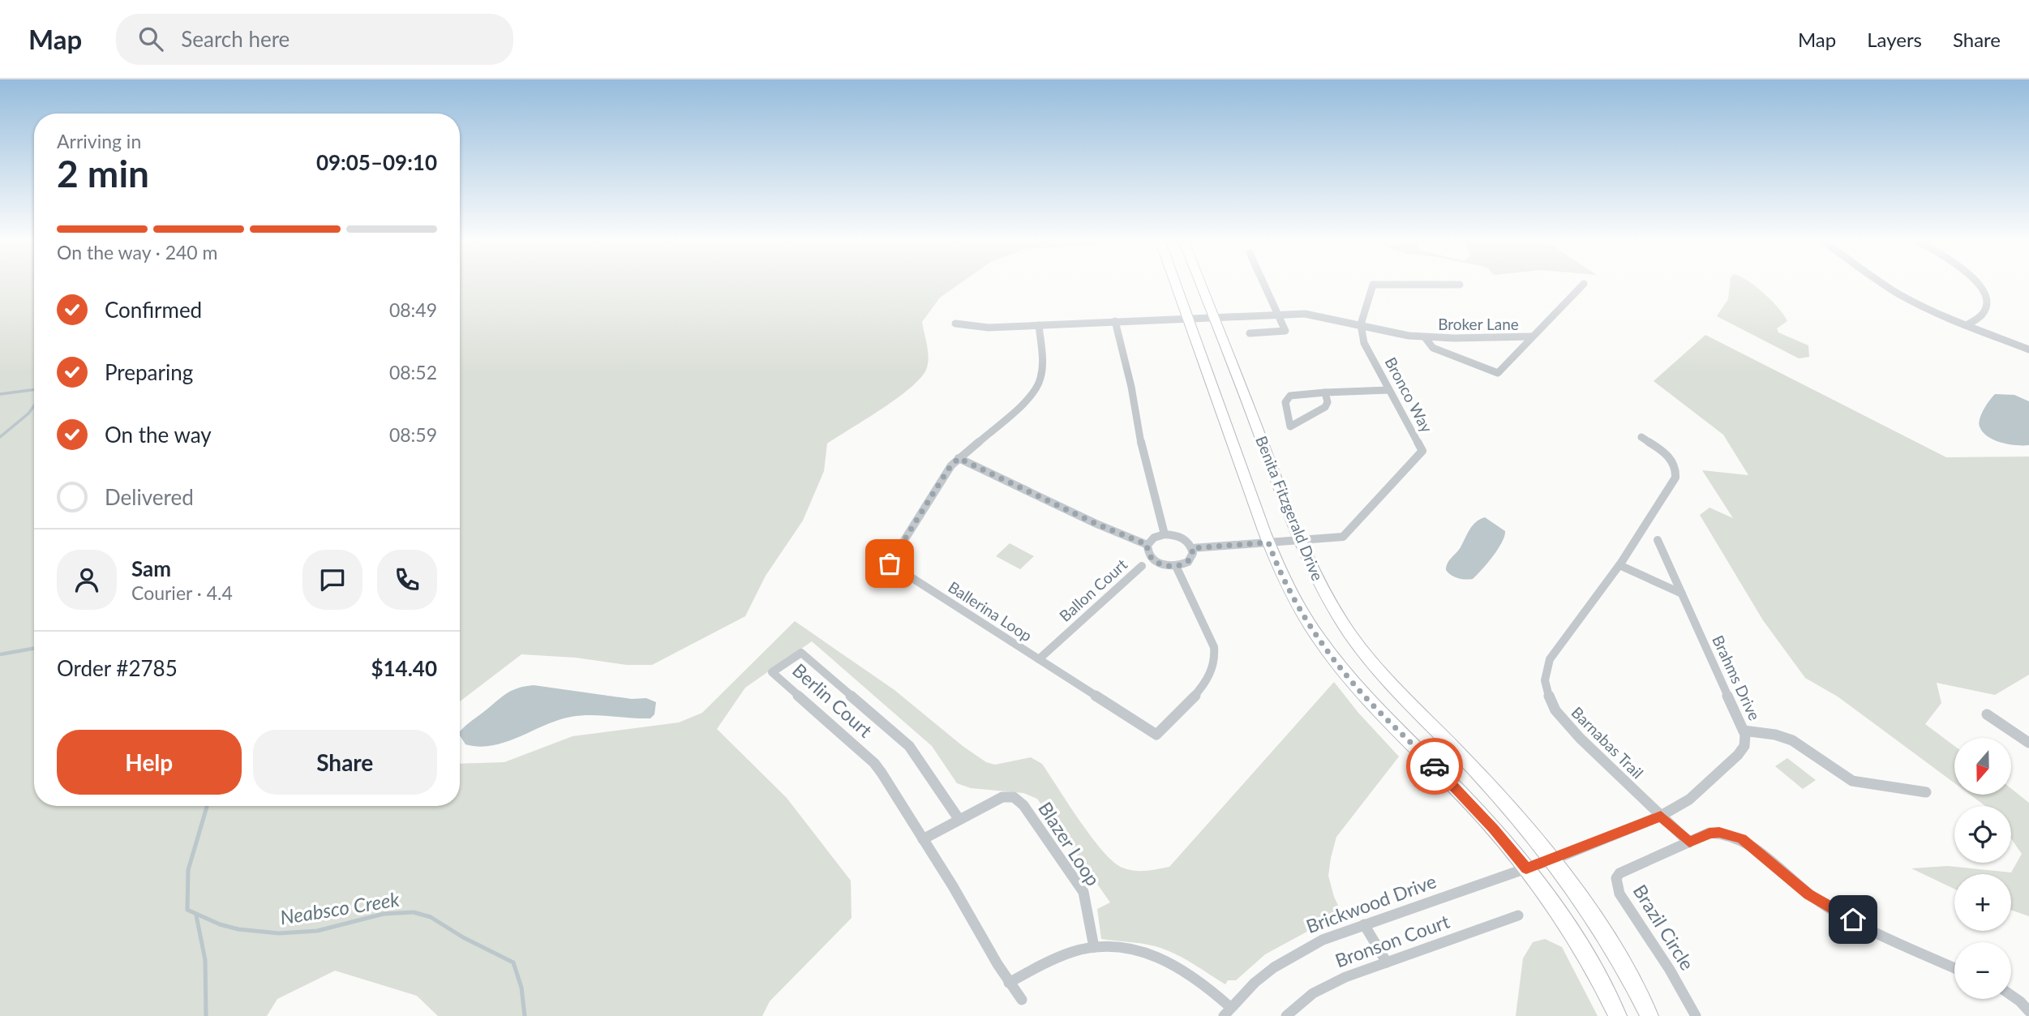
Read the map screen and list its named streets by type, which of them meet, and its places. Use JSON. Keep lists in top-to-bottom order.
{
  "streets": {
    "main road": ["Benita Fitzgerald Drive"],
    "street": [
      "Broker Lane",
      "Bronco Way",
      "Ballon Court",
      "Ballerina Loop",
      "Brahms Drive",
      "Berlin Court",
      "Barnabas Trail",
      "Blazer Loop",
      "Brickwood Drive",
      "Brazil Circle",
      "Bronson Court"
    ]
  },
  "crossings": [
    ["Broker Lane", "Bronco Way"],
    ["Broker Lane", "Benita Fitzgerald Drive"],
    ["Broker Lane", "Ballerina Loop"],
    ["Bronco Way", "Benita Fitzgerald Drive"],
    ["Bronco Way", "Ballerina Loop"],
    ["Benita Fitzgerald Drive", "Brahms Drive"],
    ["Benita Fitzgerald Drive", "Brickwood Drive"],
    ["Ballon Court", "Ballerina Loop"],
    ["Brahms Drive", "Barnabas Trail"],
    ["Brahms Drive", "Brickwood Drive"],
    ["Berlin Court", "Blazer Loop"],
    ["Barnabas Trail", "Brazil Circle"]
  ],
  "water": ["Neabsco Creek"],
  "north": "bottom",
  "page": {
    "header": "Map",
    "search": "Search here",
    "nav": ["Map", "Layers", "Share"],
    "heading": ["2 min", "Arriving in", "09:05–09:10"],
    "panel": [
      "Sam",
      "Courier · 4.4",
      "Order #2785",
      "$14.40"
    ],
    "bar": "On the way · 240 m",
    "list": [
      ["Confirmed", "08:49"],
      ["Preparing", "08:52"],
      ["On the way", "08:59"],
      "Delivered"
    ],
    "buttons": ["Help", "Share"],
    "map_buttons": ["+", "−"]
  }
}
